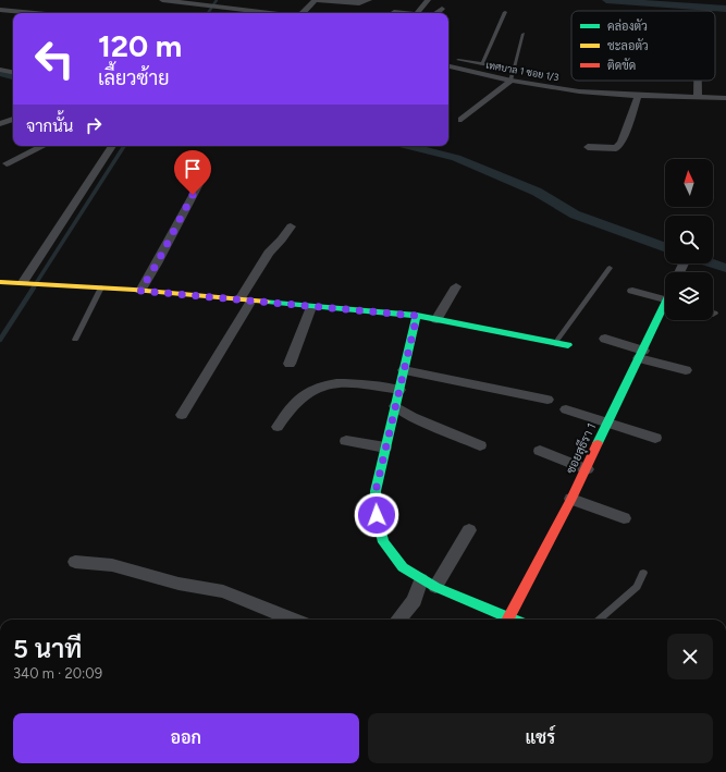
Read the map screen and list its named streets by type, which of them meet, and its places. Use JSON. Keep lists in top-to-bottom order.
{
  "streets": {
    "street": ["เทศบาล 1 ซอย 1/3", "ซอยสุธีรา 1"]
  },
  "legend": ["คล่องตัว", "ชะลอตัว", "ติดขัด"],
  "north": "top",
  "page": {
    "turn": ["120 m", "เลี้ยวซ้าย"],
    "then": "จากนั้น",
    "heading": ["5 นาที", "340 m · 20:09"],
    "buttons": ["ออก", "แชร์"]
  }
}
